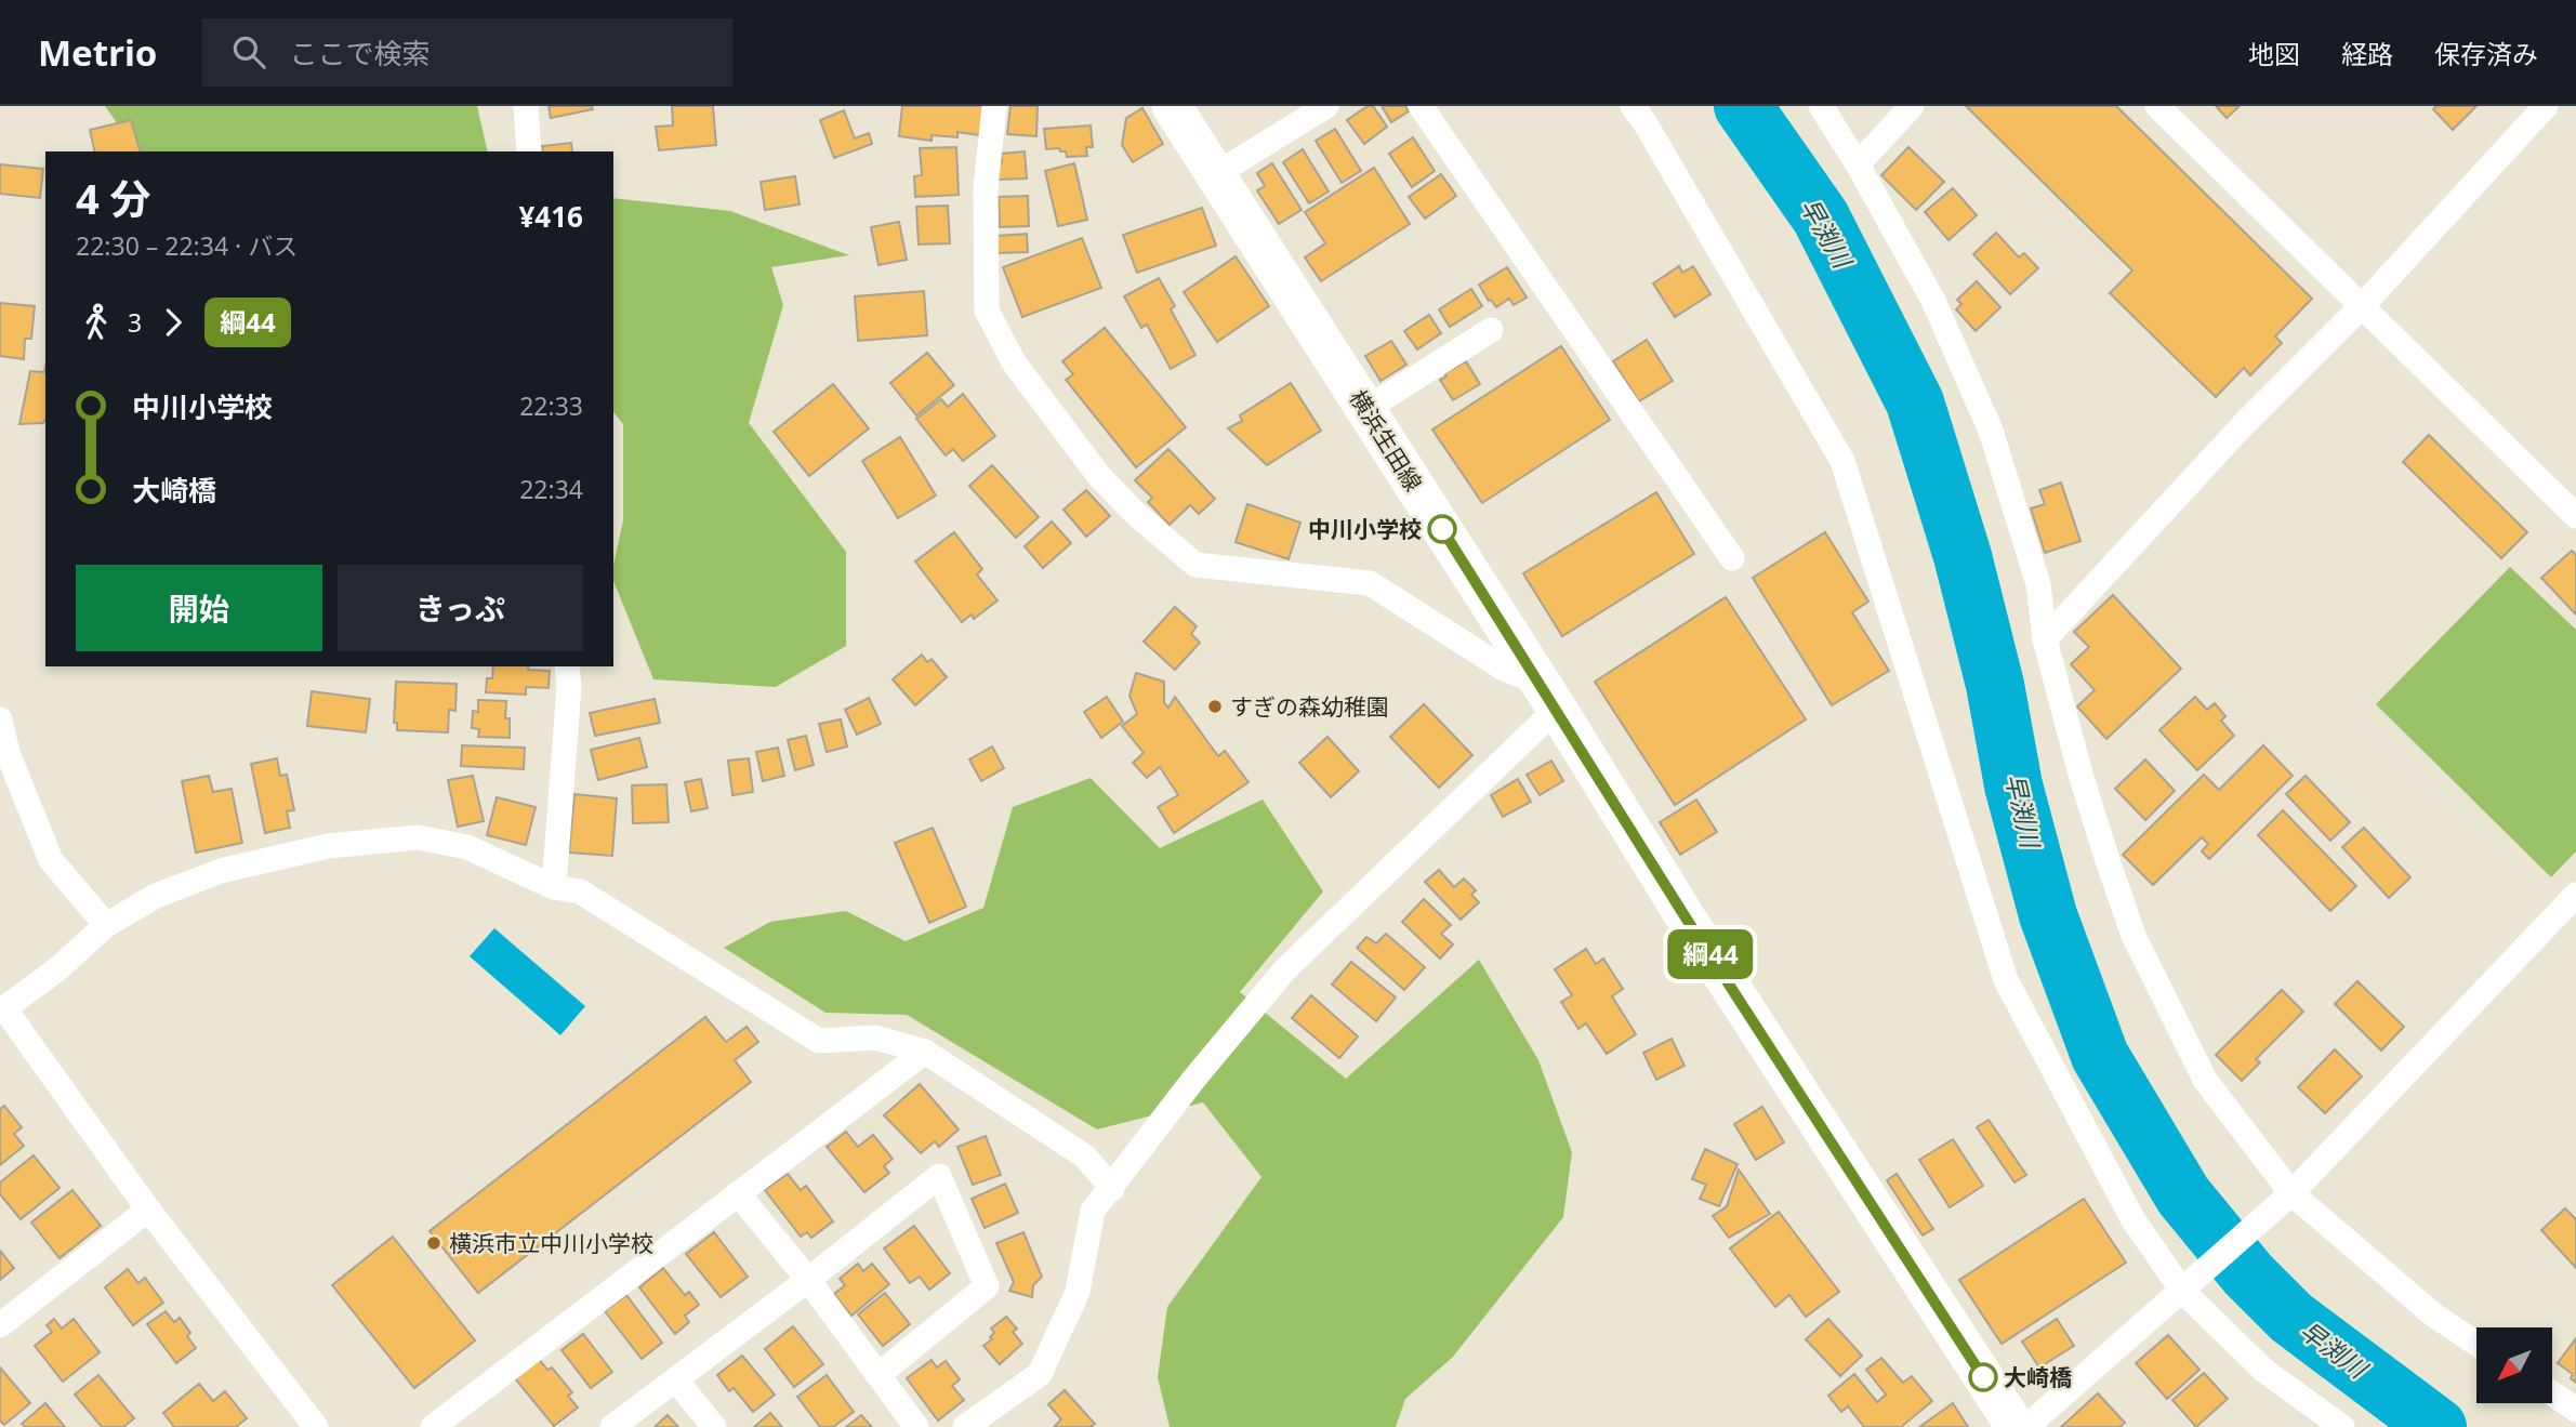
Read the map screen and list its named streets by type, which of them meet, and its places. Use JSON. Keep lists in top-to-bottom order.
{
  "streets": {
    "main road": ["横浜生田線"]
  },
  "water": ["早渕川"],
  "places": [
    "中川小学校",
    "すぎの森幼稚園",
    "横浜市立中川小学校",
    "大崎橋"
  ],
  "lines": ["bus line 綱44"],
  "north": "bottom left",
  "page": {
    "header": "Metrio",
    "search": "ここで検索",
    "nav": ["地図", "経路", "保存済み"],
    "on_map": "綱44",
    "heading": ["4 分", "22:30 – 22:34 · バス", "¥416"],
    "legs": ["3", "綱44"],
    "list": [
      {
        "name": "中川小学校",
        "value": "22:33"
      },
      {
        "name": "大崎橋",
        "value": "22:34"
      }
    ],
    "buttons": ["開始", "きっぷ"]
  }
}
